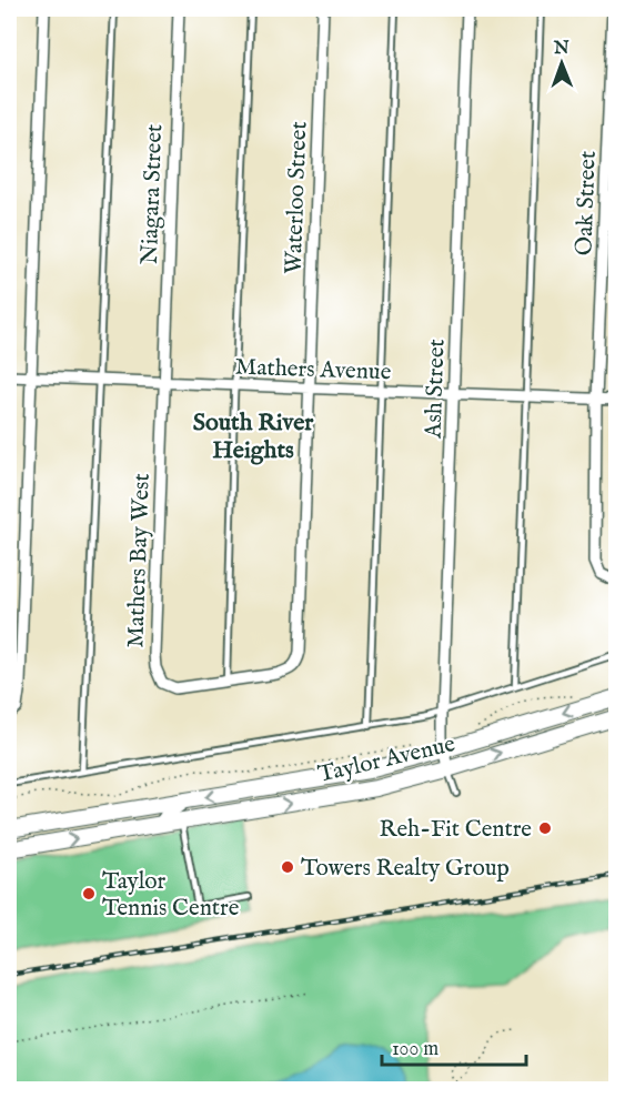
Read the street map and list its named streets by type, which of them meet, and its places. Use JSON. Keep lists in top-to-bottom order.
{
  "streets": {
    "main road": ["Taylor Avenue"],
    "street": [
      "Niagara Street",
      "Waterloo Street",
      "Oak Street",
      "Mathers Avenue",
      "Ash Street",
      "Mathers Bay West"
    ]
  },
  "crossings": [
    ["Niagara Street", "Mathers Avenue"],
    ["Niagara Street", "Mathers Bay West"],
    ["Waterloo Street", "Mathers Avenue"],
    ["Waterloo Street", "Mathers Bay West"],
    ["Oak Street", "Mathers Avenue"],
    ["Mathers Avenue", "Ash Street"],
    ["Mathers Avenue", "Mathers Bay West"],
    ["Ash Street", "Taylor Avenue"]
  ],
  "districts": ["South River Heights"],
  "places": ["Reh-Fit Centre", "Towers Realty Group", "Taylor Tennis Centre"],
  "scale_bar": "100 m",
  "north": "top"
}
